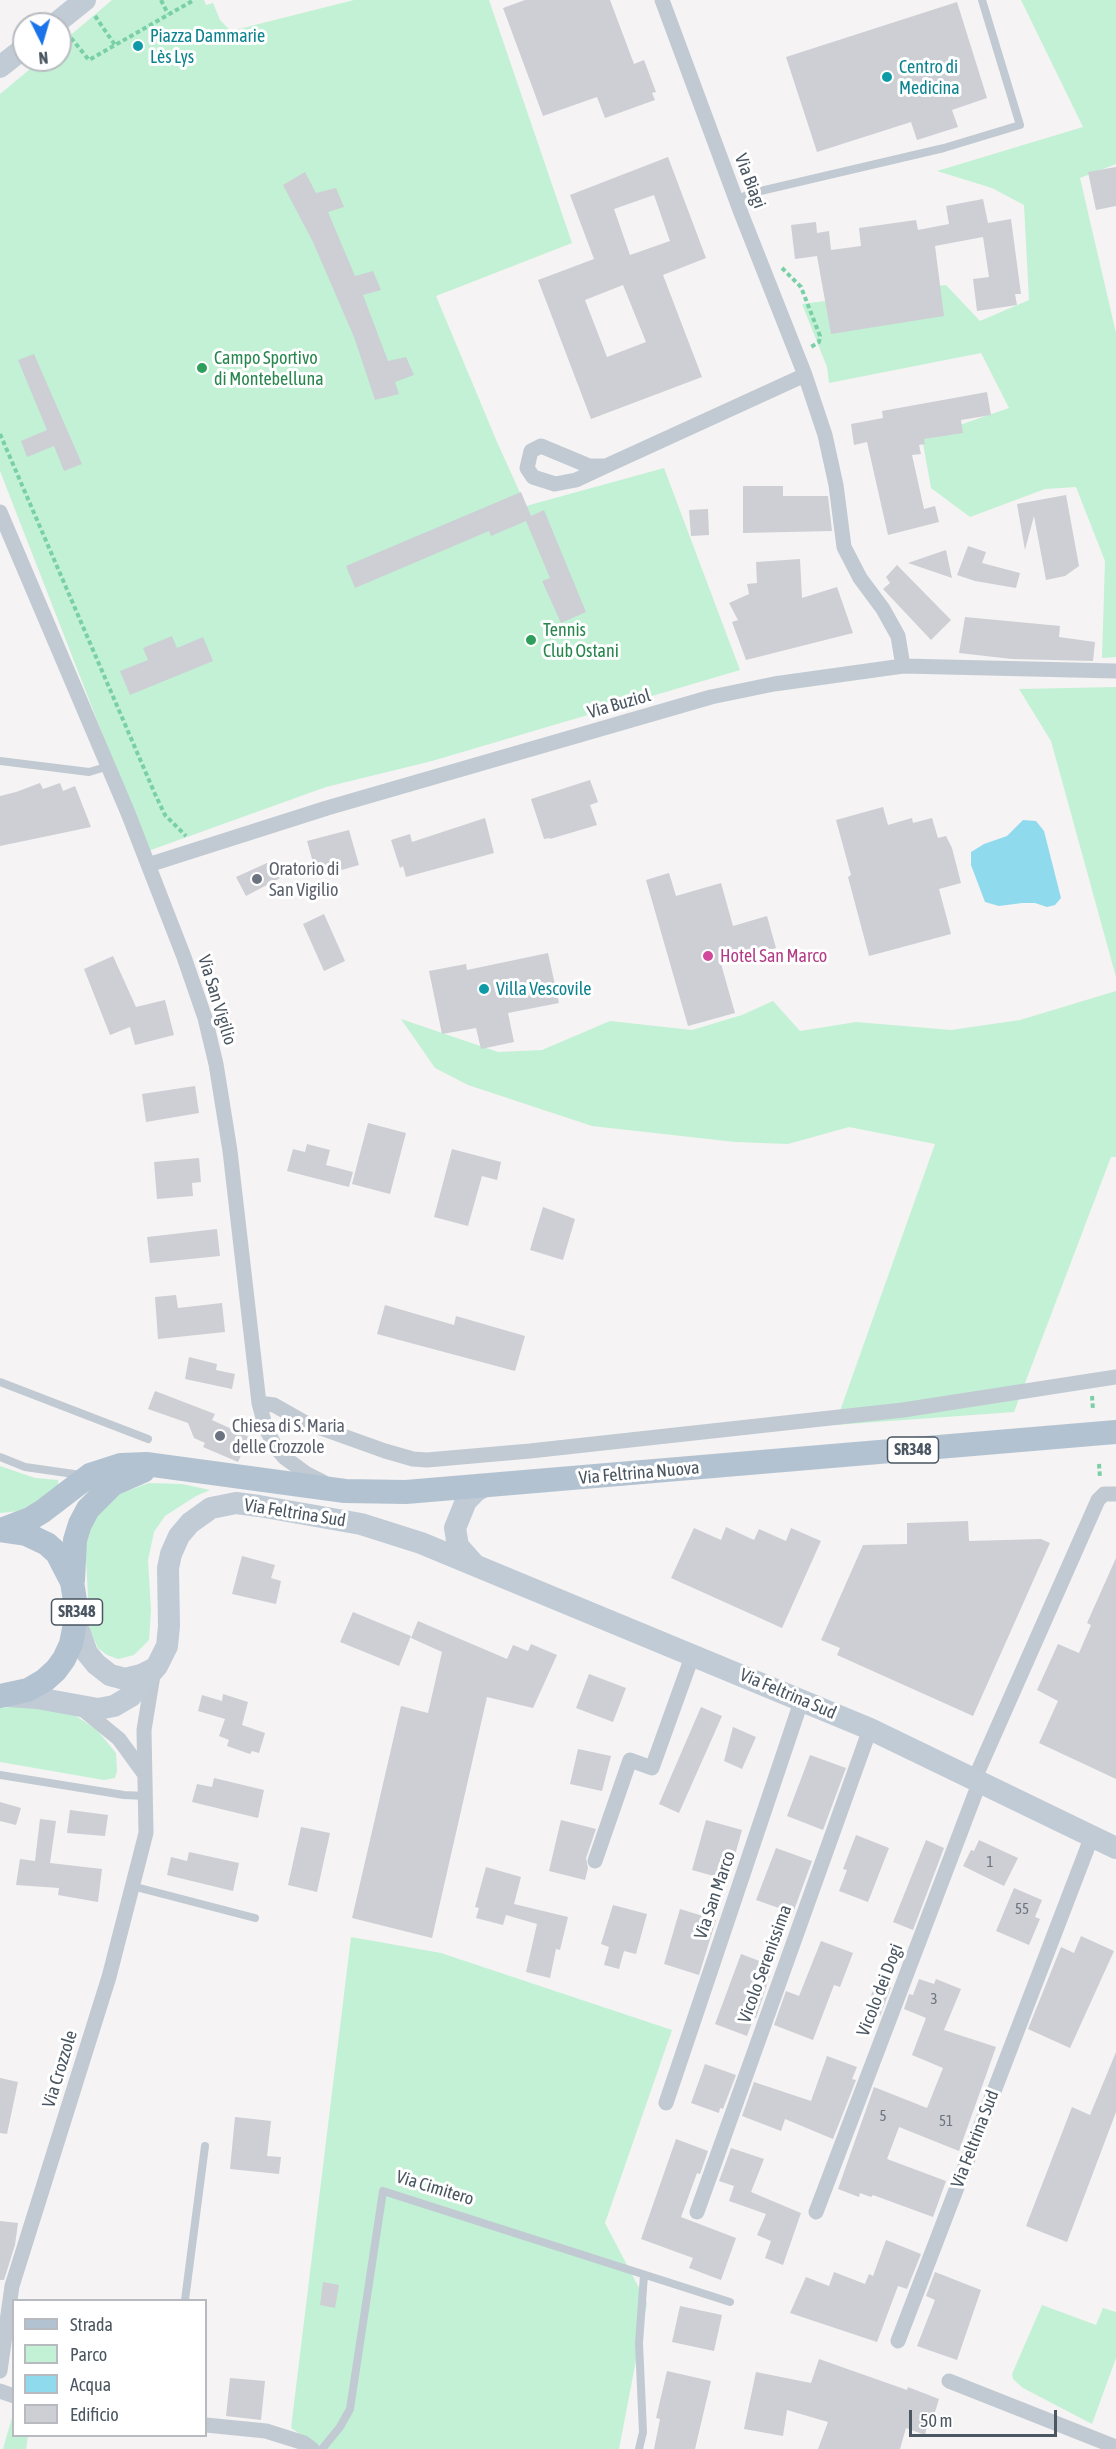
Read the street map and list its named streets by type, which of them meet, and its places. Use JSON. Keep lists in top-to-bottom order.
{
  "streets": {
    "main road": ["SR348", "Via Feltrina Nuova", "Via Feltrina Sud"],
    "street": [
      "Via Biagi",
      "Via Buziol",
      "Via San Vigilio",
      "Via San Marco",
      "Vicolo Serenissima",
      "Vicolo dei Dogi",
      "Via Crozzole"
    ],
    "lane": ["Via Cimitero"]
  },
  "crossings": [
    ["Via Biagi", "Via Buziol"],
    ["Via Buziol", "Via San Vigilio"],
    ["Via San Vigilio", "Via Feltrina Nuova"],
    ["SR348", "Via Feltrina Nuova"],
    ["SR348", "Via Feltrina Sud"],
    ["Via Feltrina Nuova", "Via Feltrina Sud"],
    ["Via Feltrina Sud", "Via San Marco"],
    ["Via Feltrina Sud", "Vicolo Serenissima"],
    ["Via Feltrina Sud", "Vicolo dei Dogi"],
    ["Via Feltrina Sud", "Via Crozzole"]
  ],
  "places": [
    "Piazza Dammarie Lès Lys",
    "Centro di Medicina",
    "Campo Sportivo di Montebelluna",
    "Tennis Club Ostani",
    "Oratorio di San Vigilio",
    "Hotel San Marco",
    "Villa Vescovile",
    "Chiesa di S. Maria delle Crozzole"
  ],
  "house_numbers": [
    "1",
    "55",
    "3",
    "5",
    "51"
  ],
  "legend": [
    "Strada",
    "Parco",
    "Acqua",
    "Edificio"
  ],
  "scale_bar": "50 m",
  "north": "bottom"
}
